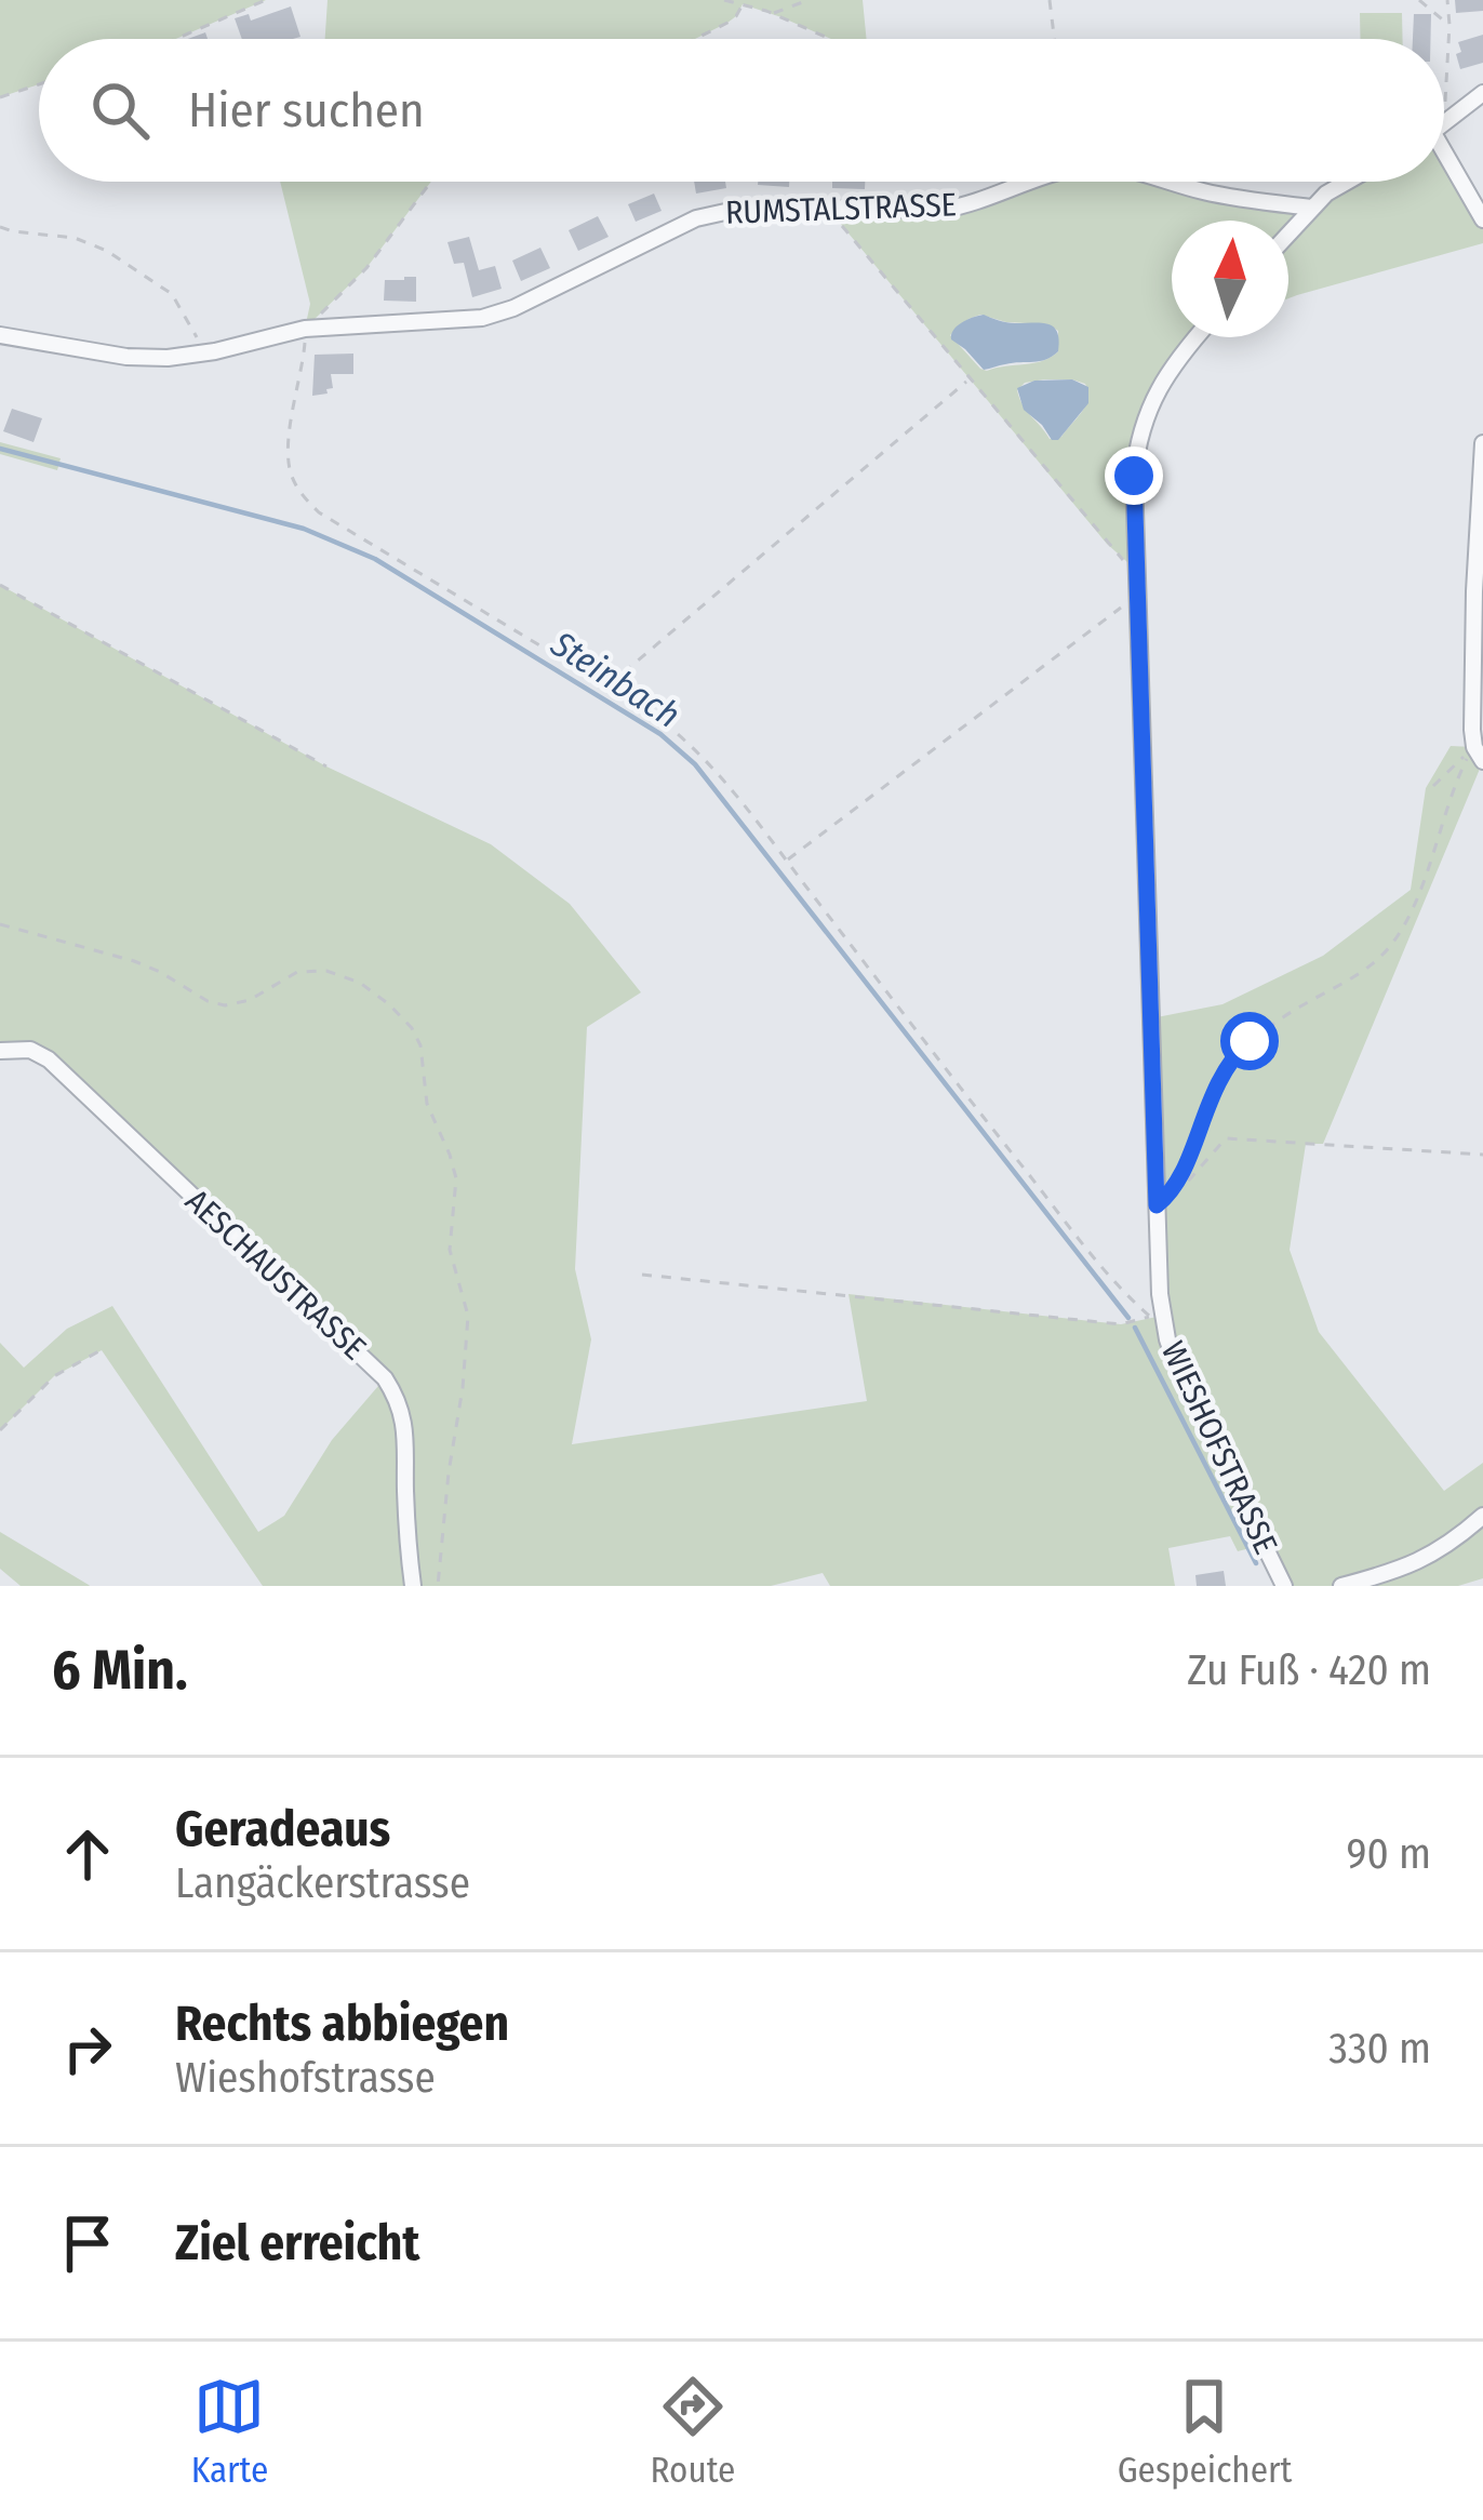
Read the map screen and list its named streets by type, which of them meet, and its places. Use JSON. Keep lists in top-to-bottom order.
{
  "streets": {
    "street": ["RUMSTALSTRASSE", "AESCHAUSTRASSE", "WIESHOFSTRASSE"]
  },
  "water": ["Steinbach"],
  "north": "top",
  "page": {
    "search": "Hier suchen",
    "heading": ["6 Min.", "Zu Fuß · 420 m"],
    "list": [
      ["Geradeaus", "Langäckerstrasse", "90 m"],
      ["Rechts abbiegen", "Wieshofstrasse", "330 m"],
      "Ziel erreicht"
    ],
    "nav": ["Karte", "Route", "Gespeichert"]
  }
}
